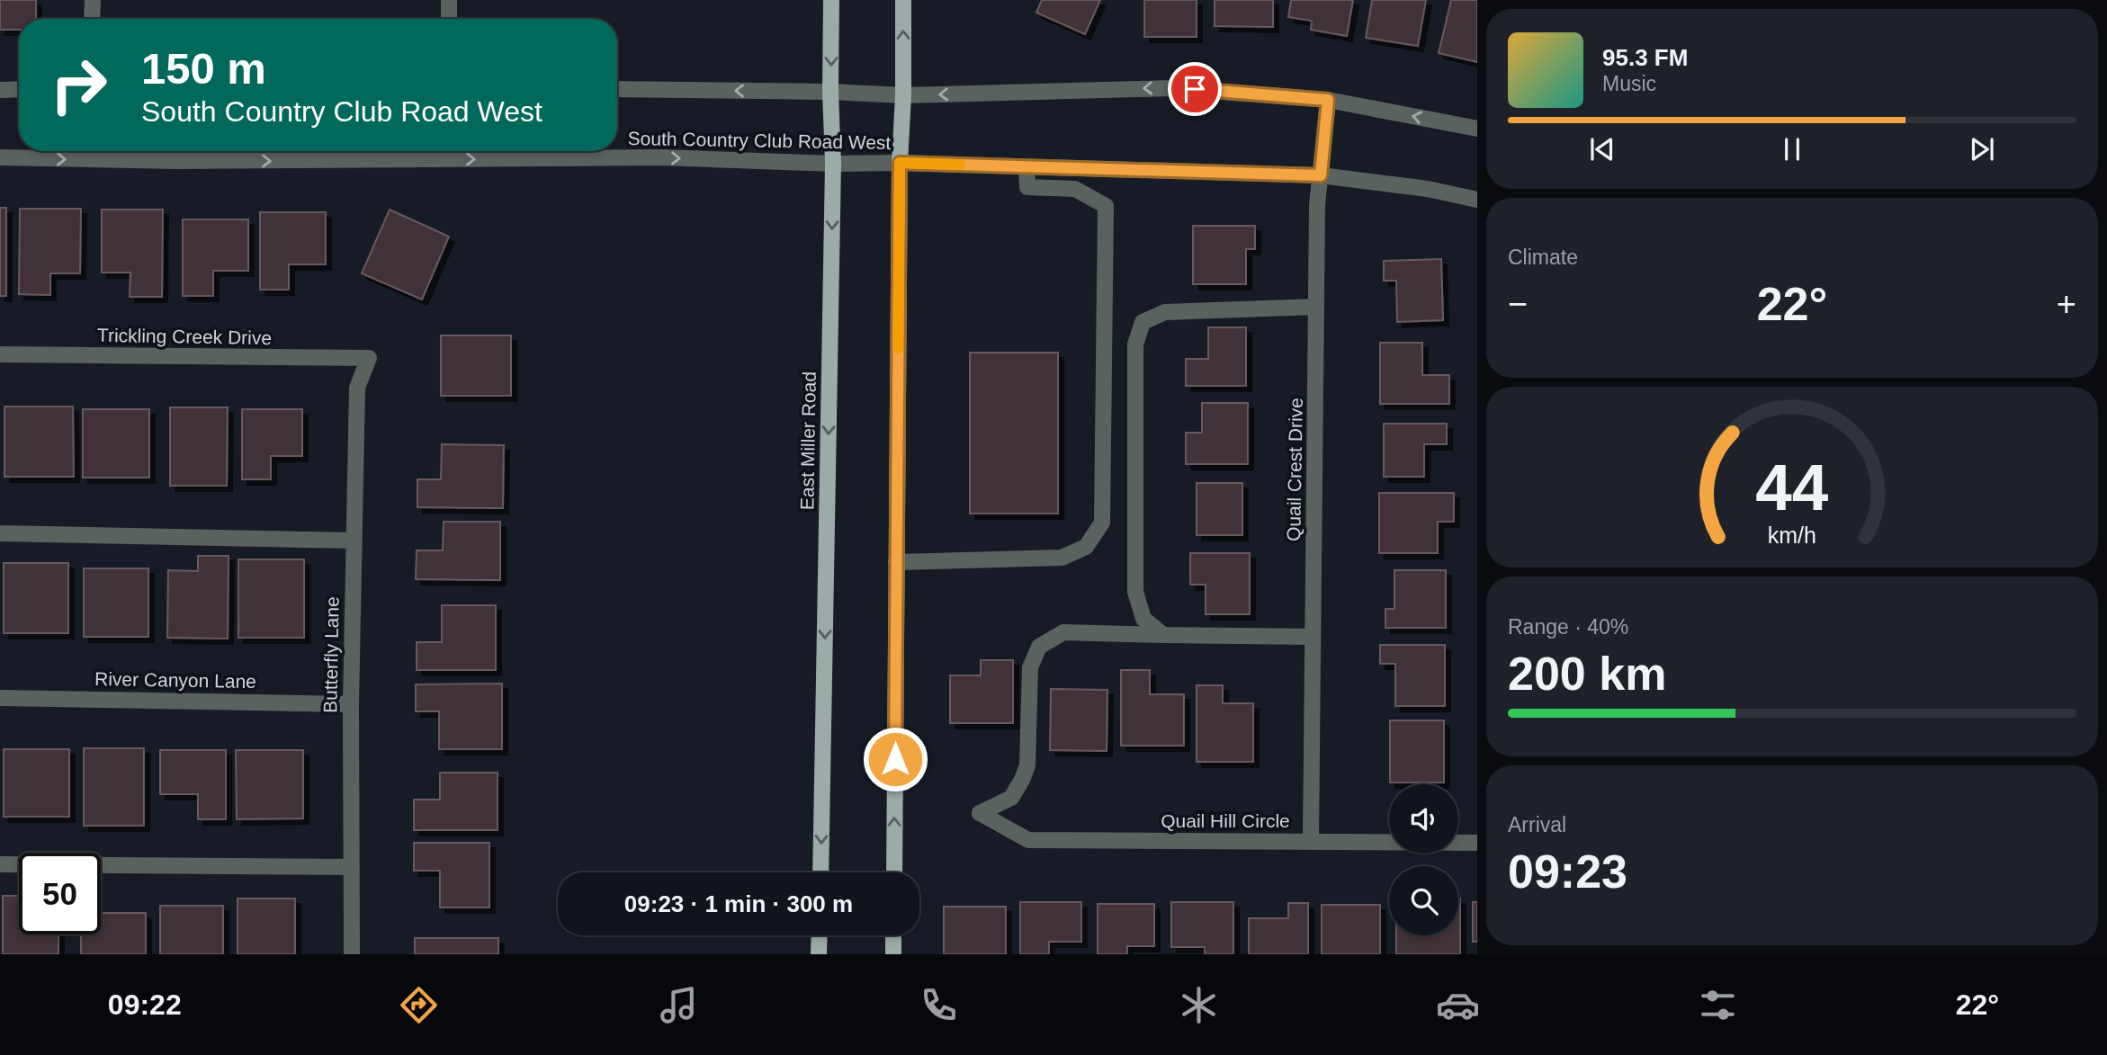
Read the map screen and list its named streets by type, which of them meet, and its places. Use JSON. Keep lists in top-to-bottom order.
{
  "streets": {
    "main road": ["East Miller Road"],
    "street": [
      "South Country Club Road West",
      "Trickling Creek Drive",
      "Quail Crest Drive",
      "Butterfly Lane",
      "River Canyon Lane",
      "Quail Hill Circle"
    ]
  },
  "crossings": [
    ["South Country Club Road West", "East Miller Road"],
    ["South Country Club Road West", "Quail Crest Drive"],
    ["Trickling Creek Drive", "Butterfly Lane"],
    ["Quail Crest Drive", "Quail Hill Circle"],
    ["Butterfly Lane", "River Canyon Lane"]
  ],
  "one_way": ["South Country Club Road West"],
  "page": {
    "turn": ["150 m", "South Country Club Road West"],
    "song": ["95.3 FM", "Music"],
    "tile": [
      "Climate",
      ["Range · 40%", "200 km"],
      ["Arrival", "09:23"]
    ],
    "heat": ["−", "22°", "+"],
    "limit": "50",
    "trip": "09:23 · 1 min · 300 m",
    "tabs": ["09:22", "22°"],
    "gauge": ["44", "km/h"]
  }
}
